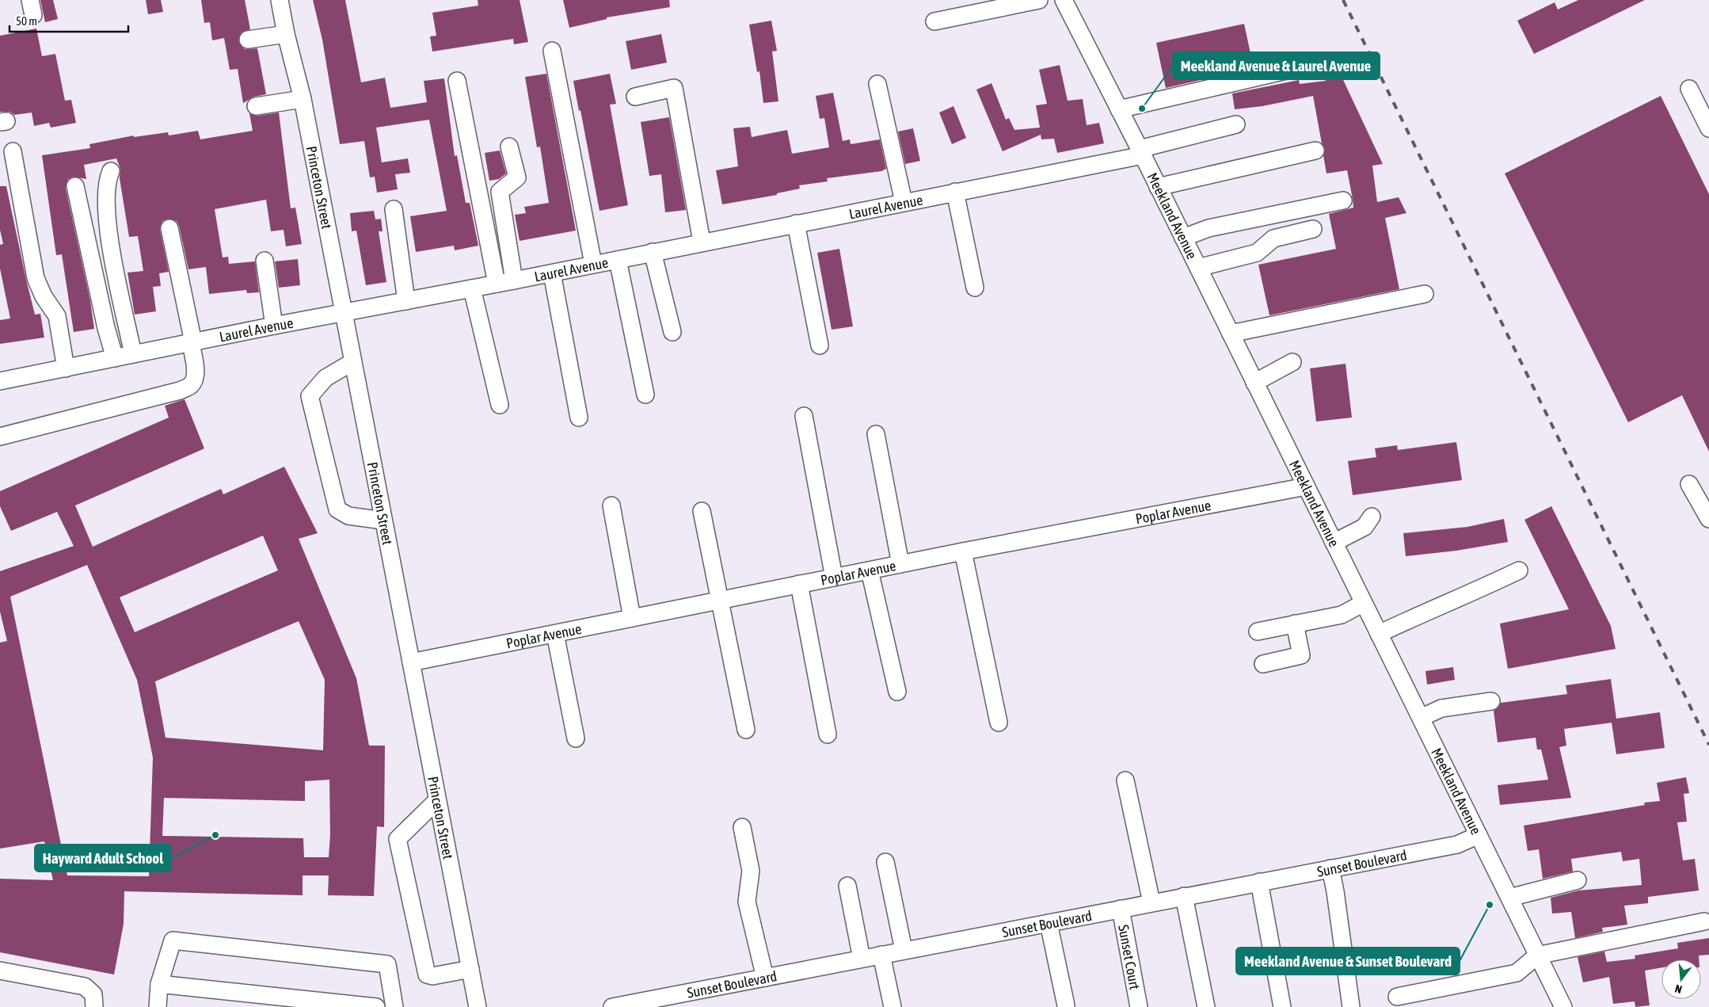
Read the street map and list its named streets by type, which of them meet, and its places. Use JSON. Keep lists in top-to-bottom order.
{
  "streets": {
    "street": [
      "Princeton Street",
      "Laurel Avenue",
      "Meekland Avenue",
      "Poplar Avenue",
      "Sunset Boulevard",
      "Sunset Court"
    ]
  },
  "crossings": [
    ["Princeton Street", "Laurel Avenue"],
    ["Princeton Street", "Poplar Avenue"],
    ["Laurel Avenue", "Meekland Avenue"],
    ["Meekland Avenue", "Poplar Avenue"],
    ["Meekland Avenue", "Sunset Boulevard"],
    ["Sunset Boulevard", "Sunset Court"]
  ],
  "places": ["Meekland Avenue & Laurel Avenue", "Hayward Adult School", "Meekland Avenue & Sunset Boulevard"],
  "scale_bar": "50 m",
  "north": "bottom"
}
